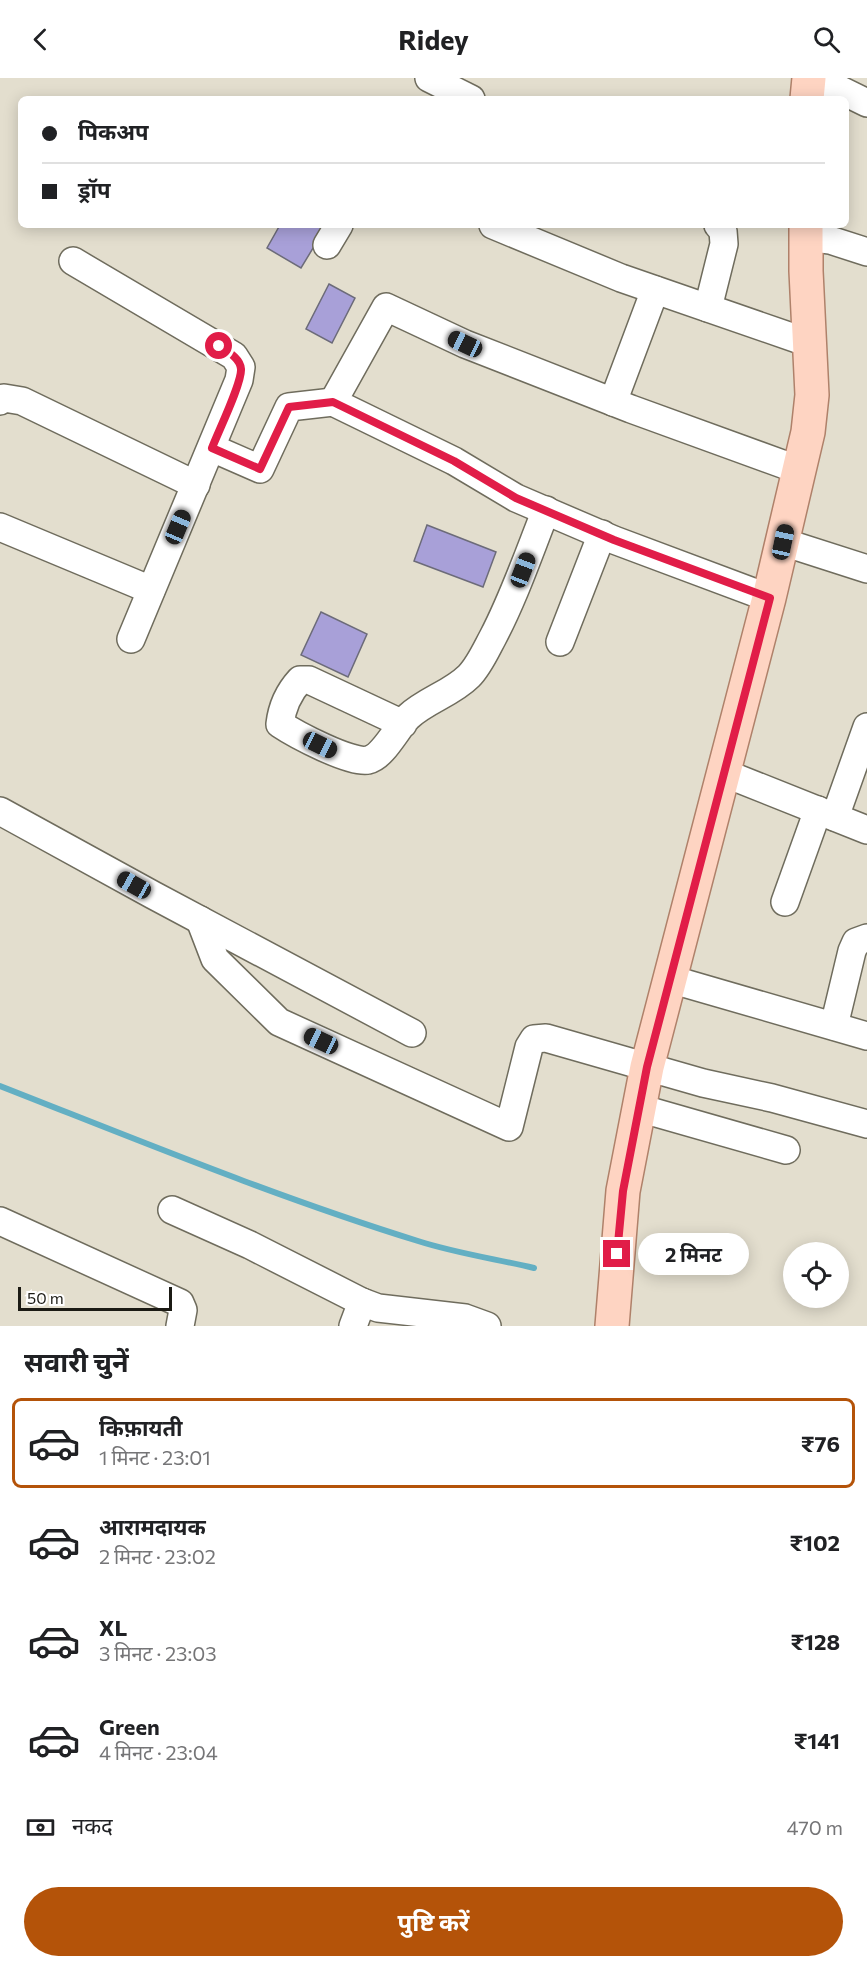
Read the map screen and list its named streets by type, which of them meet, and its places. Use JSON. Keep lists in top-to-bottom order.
{
  "scale_bar": "50 m",
  "page": {
    "header": "Ridey",
    "banner": ["पिकअप", "ड्रॉप"],
    "bubble": "2 मिनट",
    "scale": "50 m",
    "heading": "सवारी चुनें",
    "list": [
      {
        "name": "किफ़ायती",
        "note": "1 मिनट · 23:01",
        "value": "₹76"
      },
      {
        "name": "आरामदायक",
        "note": "2 मिनट · 23:02",
        "value": "₹102"
      },
      {
        "name": "XL",
        "note": "3 मिनट · 23:03",
        "value": "₹128"
      },
      {
        "name": "Green",
        "note": "4 मिनट · 23:04",
        "value": "₹141"
      }
    ],
    "pay": ["नकद", "470 m"],
    "buttons": "पुष्टि करें"
  }
}
